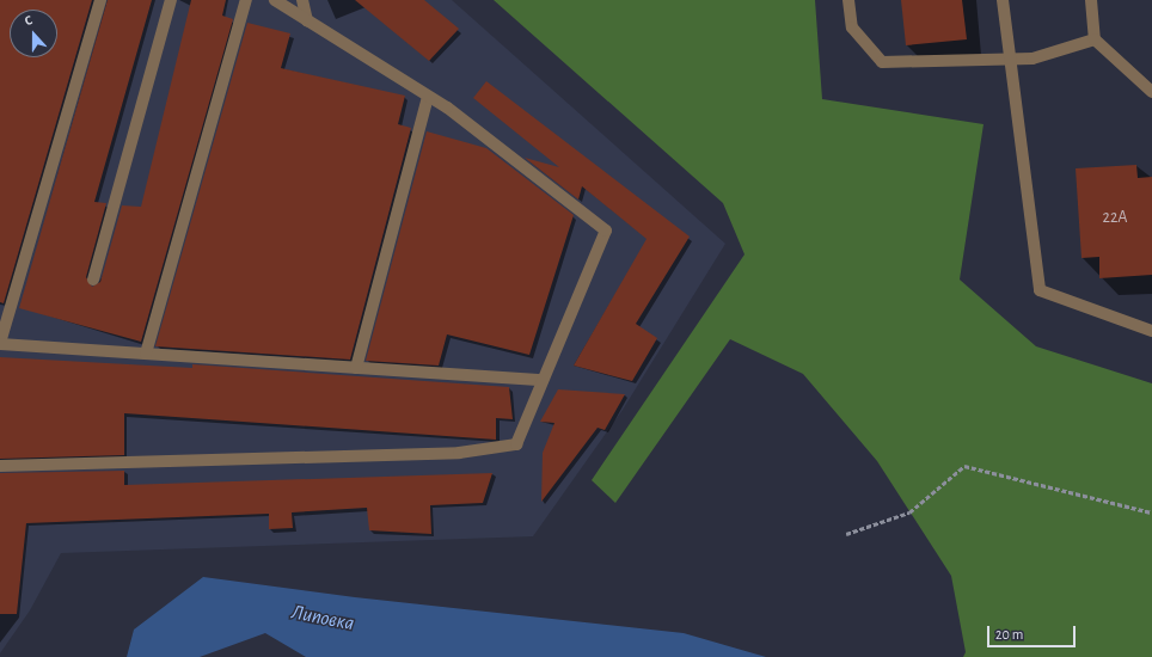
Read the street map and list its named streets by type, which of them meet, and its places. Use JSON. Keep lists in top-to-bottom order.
{
  "water": ["Липовка"],
  "house_numbers": ["22А"],
  "scale_bar": "20 m",
  "north": "top"
}
